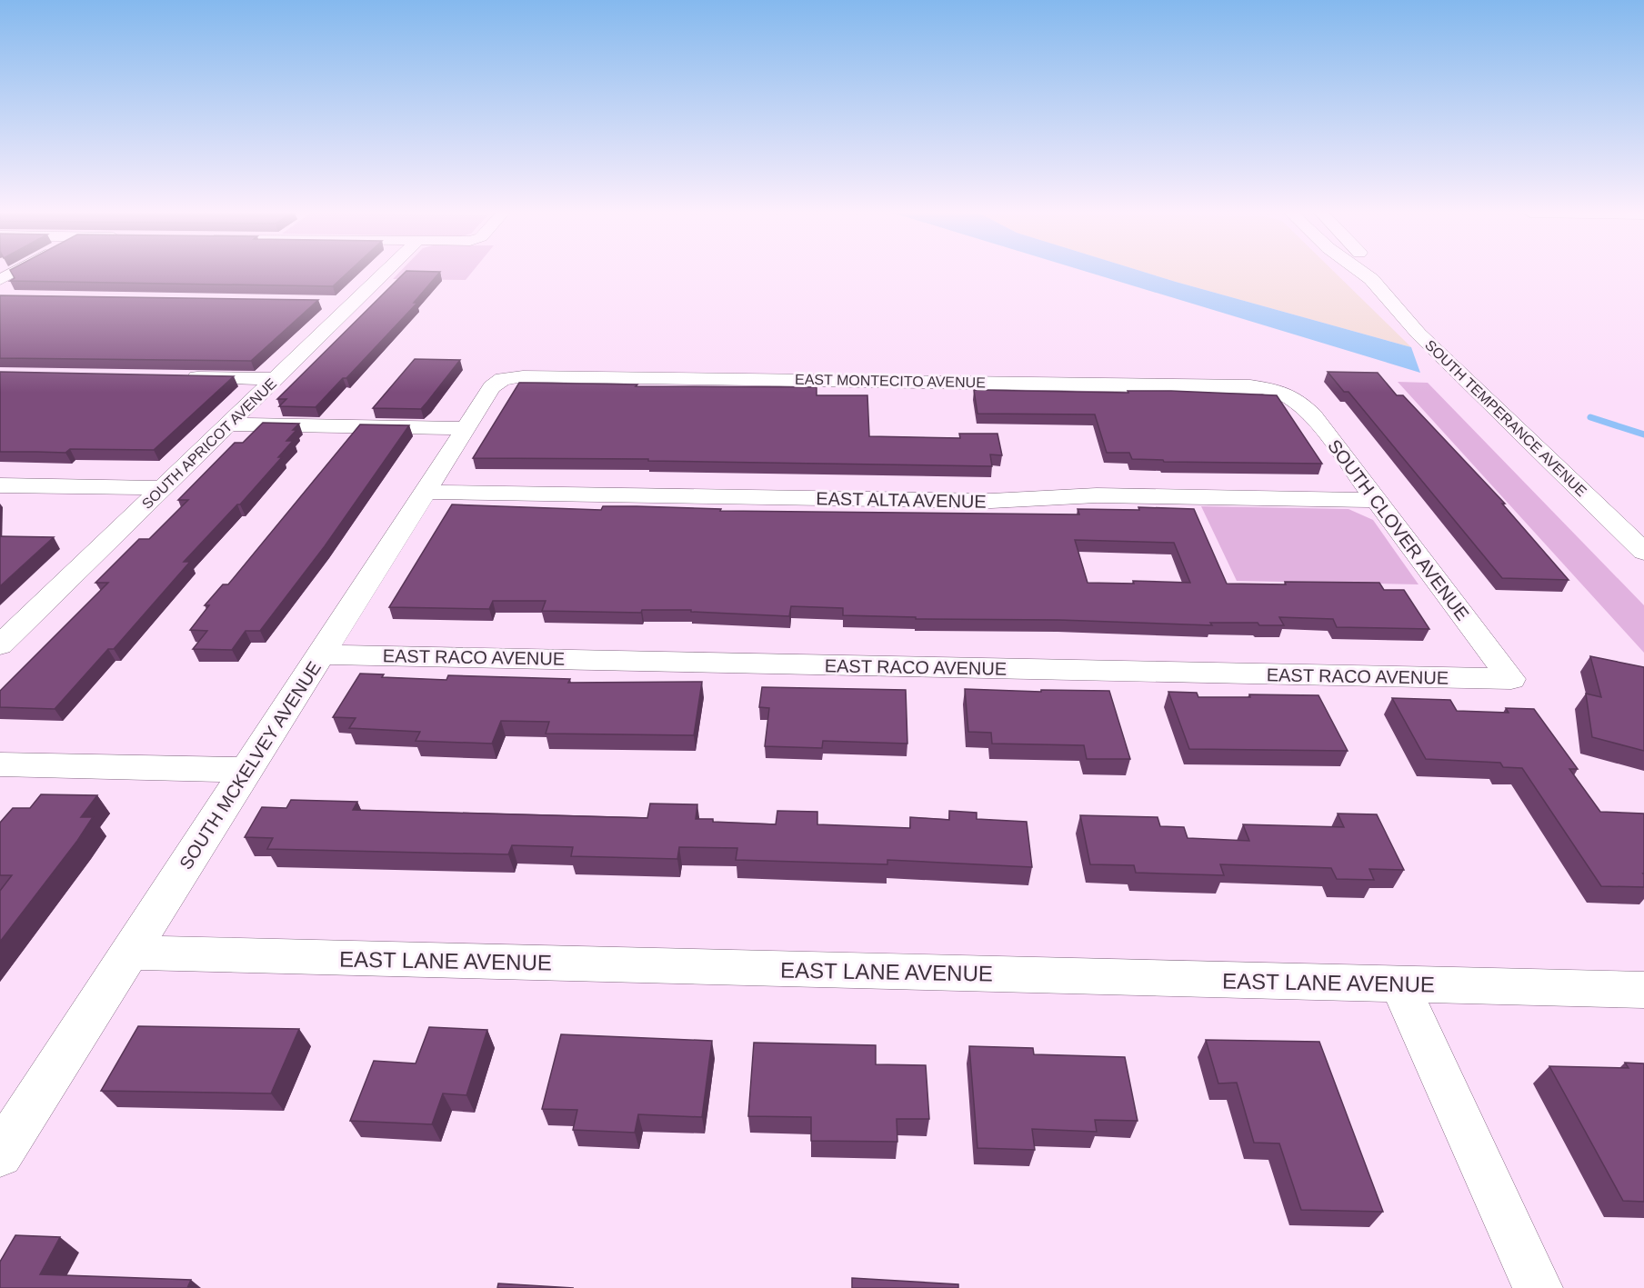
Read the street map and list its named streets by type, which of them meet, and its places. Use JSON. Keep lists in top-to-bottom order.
{
  "streets": {
    "main road": ["SOUTH TEMPERANCE AVENUE"],
    "street": [
      "EAST MONTECITO AVENUE",
      "SOUTH APRICOT AVENUE",
      "EAST ALTA AVENUE",
      "SOUTH CLOVER AVENUE",
      "EAST RACO AVENUE",
      "SOUTH MCKELVEY AVENUE",
      "EAST LANE AVENUE"
    ]
  },
  "crossings": [
    ["EAST MONTECITO AVENUE", "SOUTH CLOVER AVENUE"],
    ["EAST MONTECITO AVENUE", "SOUTH MCKELVEY AVENUE"],
    ["EAST ALTA AVENUE", "SOUTH CLOVER AVENUE"],
    ["EAST ALTA AVENUE", "SOUTH MCKELVEY AVENUE"],
    ["SOUTH CLOVER AVENUE", "EAST RACO AVENUE"],
    ["EAST RACO AVENUE", "SOUTH MCKELVEY AVENUE"],
    ["SOUTH MCKELVEY AVENUE", "EAST LANE AVENUE"]
  ]
}
